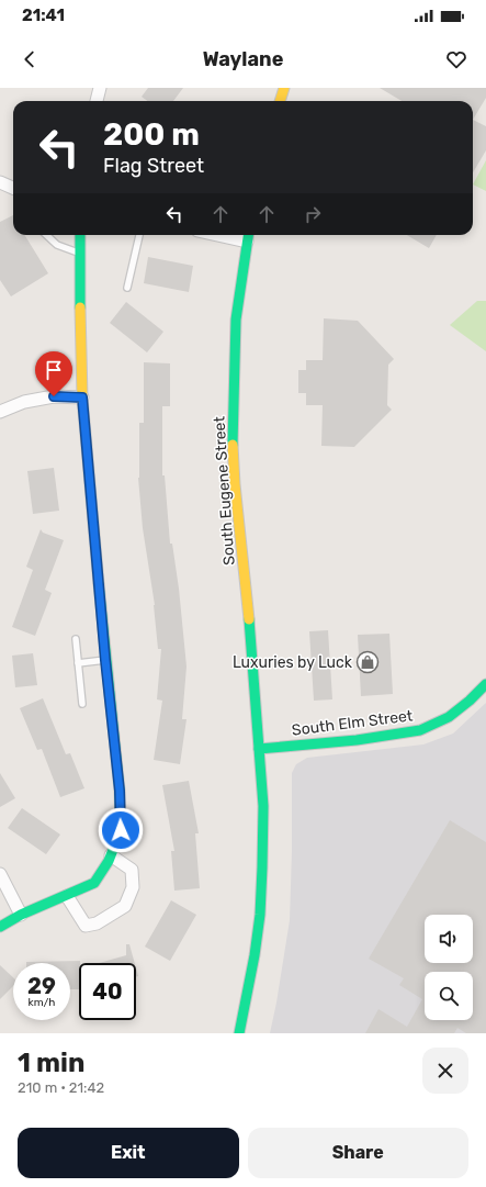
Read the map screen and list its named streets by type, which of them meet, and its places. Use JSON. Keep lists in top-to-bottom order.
{
  "streets": {
    "street": ["South Eugene Street", "South Elm Street"]
  },
  "crossings": [
    ["South Eugene Street", "South Elm Street"]
  ],
  "places": {
    "shop": ["Luxuries by Luck"]
  },
  "page": {
    "status": "21:41",
    "header": "Waylane",
    "turn": ["200 m", "Flag Street"],
    "speed": "29 km/h",
    "limit": "40",
    "heading": ["1 min", "210 m · 21:42"],
    "buttons": ["Exit", "Share"]
  }
}
